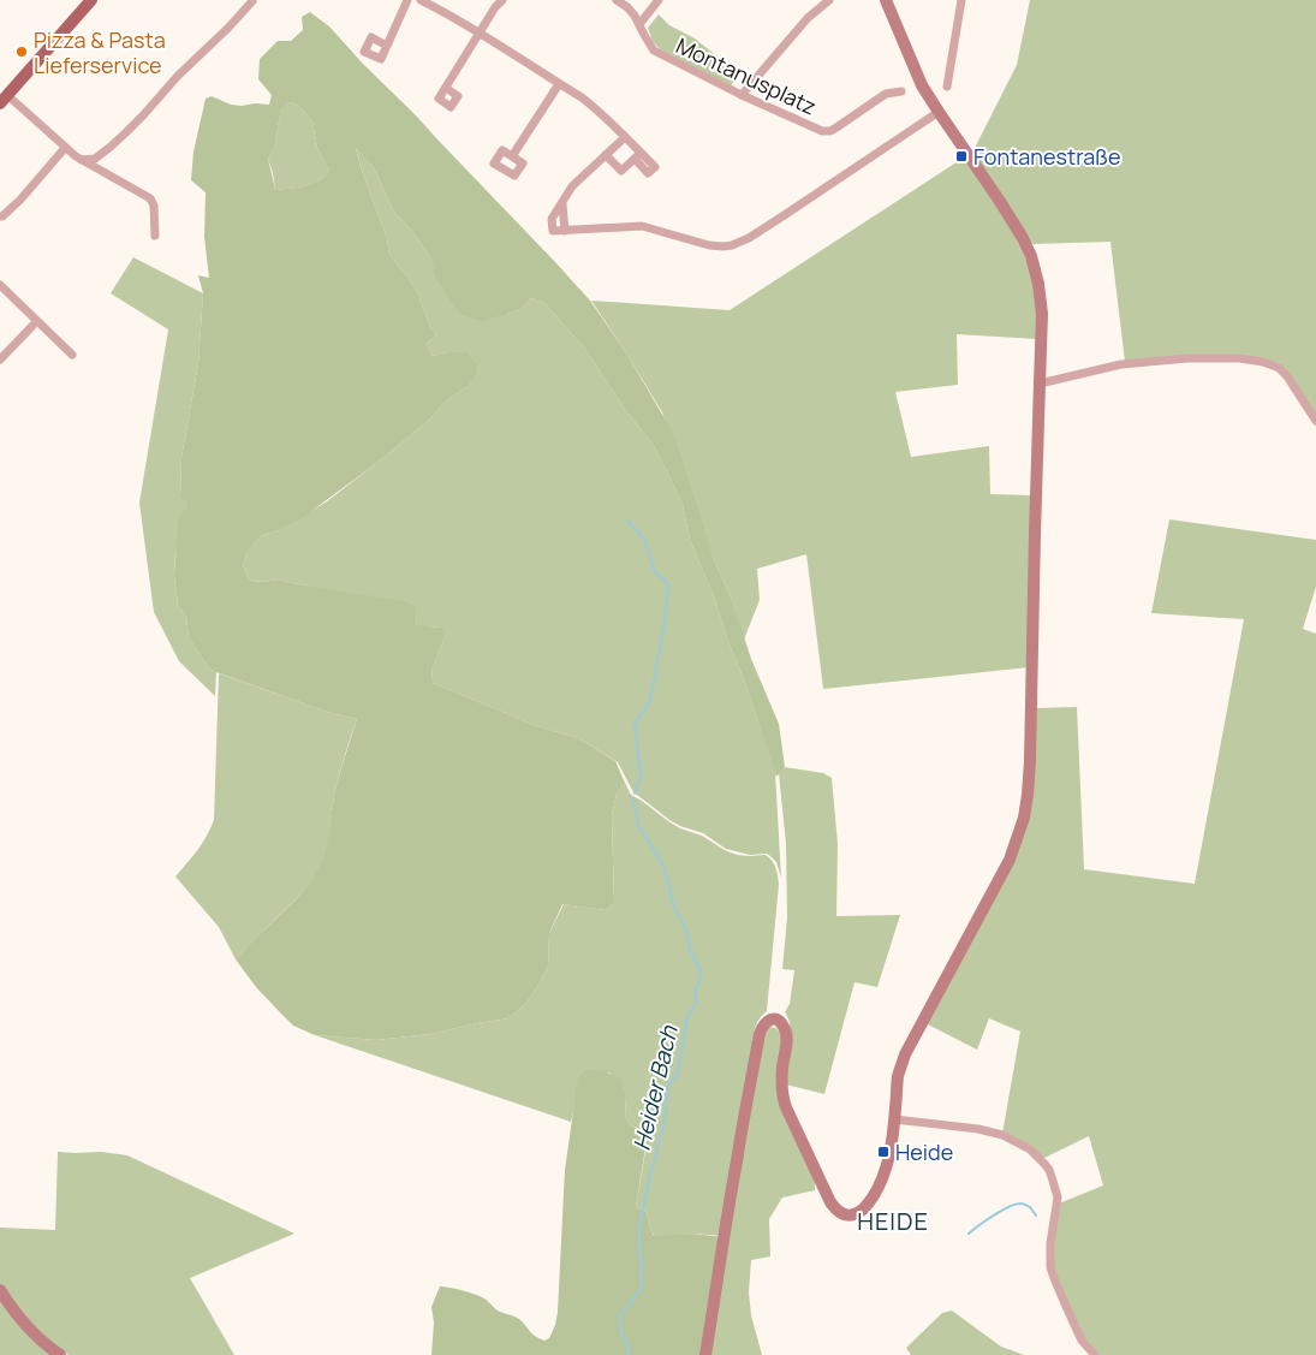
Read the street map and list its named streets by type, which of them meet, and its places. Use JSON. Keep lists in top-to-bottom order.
{
  "streets": {
    "street": ["Montanusplatz"]
  },
  "districts": ["HEIDE"],
  "water": ["Heider Bach"],
  "places": {
    "other": ["Pizza & Pasta Lieferservice"],
    "transit": ["Fontanestraße", "Heide"]
  }
}
